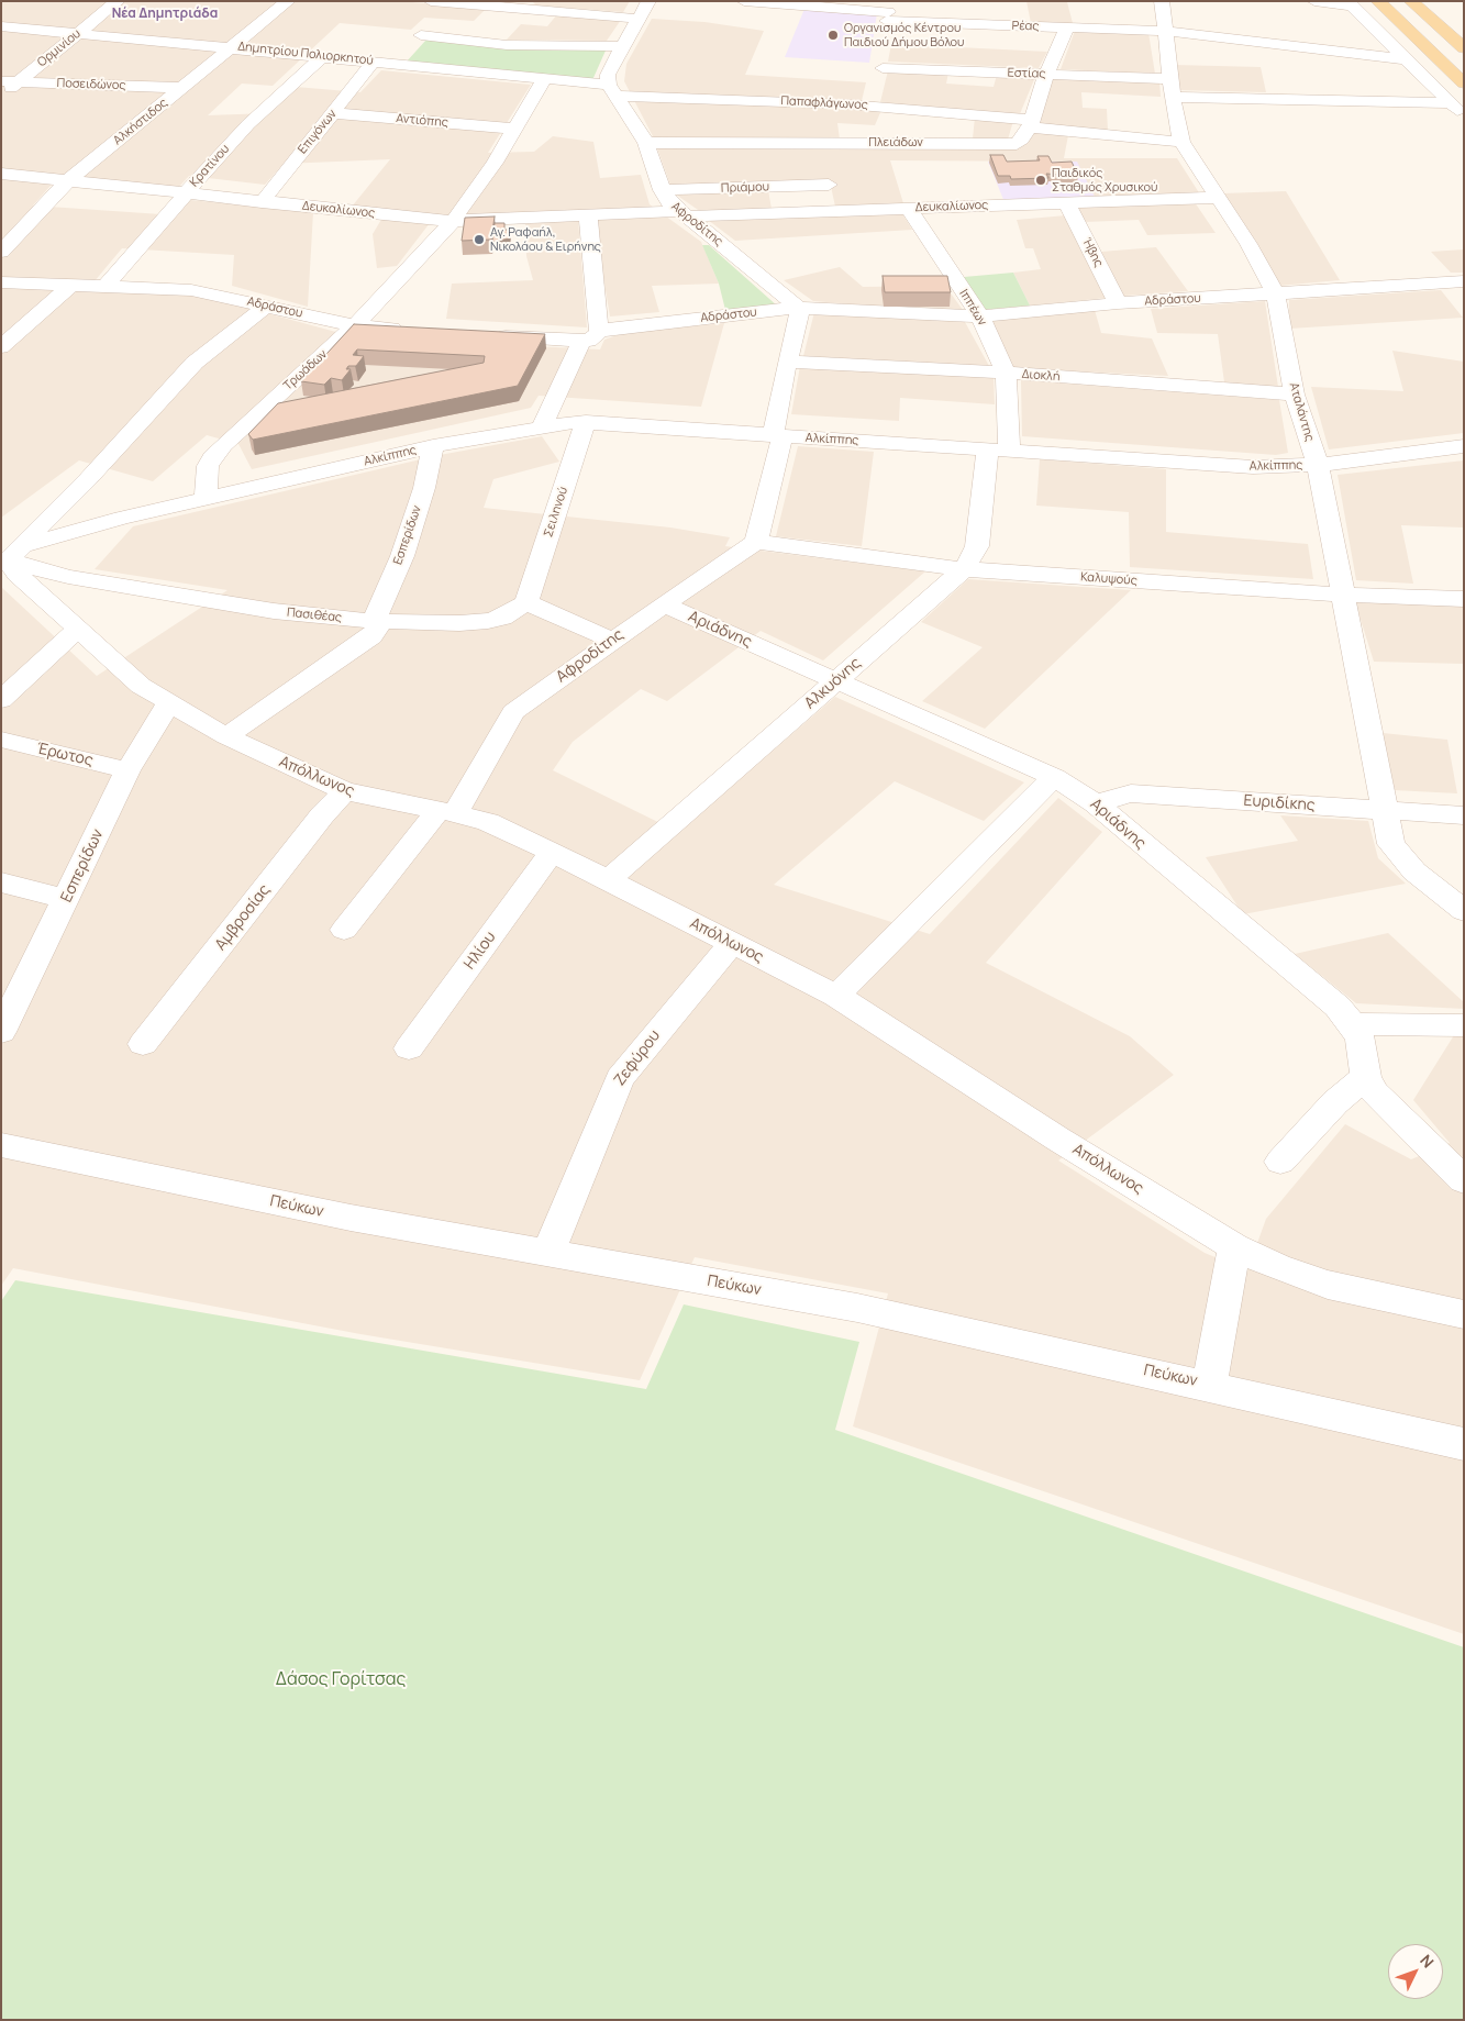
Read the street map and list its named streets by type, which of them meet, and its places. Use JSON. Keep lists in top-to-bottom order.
{
  "streets": {
    "street": [
      "Ρέας",
      "Ορμινίου",
      "Δημητρίου Πολιορκητού",
      "Εστίας",
      "Ποσειδώνος",
      "Παπαφλάγωνος",
      "Αντιόπης",
      "Αλκήστιδος",
      "Επιγόνων",
      "Πλειάδων",
      "Κρατίνου",
      "Πριάμου",
      "Δευκαλίωνος",
      "Αφροδίτης",
      "Ήβης",
      "Αδράστου",
      "Ιππέων",
      "Τρωάδων",
      "Διοκλή",
      "Αταλάντης",
      "Αλκίππης",
      "Σειληνού",
      "Εσπερίδων",
      "Καλυψούς",
      "Πασιθέας",
      "Αριάδνης",
      "Αλκυόνης",
      "Έρωτος",
      "Απόλλωνος",
      "Ευριδίκης",
      "Αμβροσίας",
      "Ηλίου",
      "Ζεφύρου",
      "Πεύκων"
    ]
  },
  "crossings": [
    ["Ρέας", "Εστίας"],
    ["Ρέας", "Αταλάντης"],
    ["Ορμινίου", "Δημητρίου Πολιορκητού"],
    ["Ορμινίου", "Ποσειδώνος"],
    ["Δημητρίου Πολιορκητού", "Παπαφλάγωνος"],
    ["Δημητρίου Πολιορκητού", "Αλκήστιδος"],
    ["Δημητρίου Πολιορκητού", "Επιγόνων"],
    ["Δημητρίου Πολιορκητού", "Κρατίνου"],
    ["Δημητρίου Πολιορκητού", "Αφροδίτης"],
    ["Δημητρίου Πολιορκητού", "Τρωάδων"],
    ["Εστίας", "Αταλάντης"],
    ["Ποσειδώνος", "Αλκήστιδος"],
    ["Παπαφλάγωνος", "Πλειάδων"],
    ["Παπαφλάγωνος", "Αφροδίτης"],
    ["Παπαφλάγωνος", "Αταλάντης"],
    ["Αντιόπης", "Επιγόνων"],
    ["Αντιόπης", "Τρωάδων"],
    ["Αλκήστιδος", "Δευκαλίωνος"],
    ["Επιγόνων", "Δευκαλίωνος"],
    ["Πλειάδων", "Αφροδίτης"],
    ["Κρατίνου", "Δευκαλίωνος"],
    ["Κρατίνου", "Αδράστου"],
    ["Πριάμου", "Αφροδίτης"],
    ["Δευκαλίωνος", "Αφροδίτης"],
    ["Δευκαλίωνος", "Ήβης"],
    ["Δευκαλίωνος", "Ιππέων"],
    ["Δευκαλίωνος", "Τρωάδων"],
    ["Δευκαλίωνος", "Αταλάντης"],
    ["Αφροδίτης", "Αδράστου"],
    ["Αφροδίτης", "Καλυψούς"],
    ["Αφροδίτης", "Αριάδνης"],
    ["Αφροδίτης", "Απόλλωνος"],
    ["Ήβης", "Αδράστου"],
    ["Αδράστου", "Ιππέων"],
    ["Αδράστου", "Τρωάδων"],
    ["Αδράστου", "Αταλάντης"],
    ["Ιππέων", "Διοκλή"],
    ["Ιππέων", "Αλκίππης"],
    ["Ιππέων", "Αλκυόνης"],
    ["Τρωάδων", "Αλκίππης"],
    ["Διοκλή", "Αταλάντης"],
    ["Αταλάντης", "Αλκίππης"],
    ["Αταλάντης", "Καλυψούς"],
    ["Αταλάντης", "Ευριδίκης"],
    ["Αλκίππης", "Σειληνού"],
    ["Αλκίππης", "Εσπερίδων"],
    ["Αλκίππης", "Αλκυόνης"],
    ["Σειληνού", "Πασιθέας"],
    ["Εσπερίδων", "Πασιθέας"],
    ["Εσπερίδων", "Έρωτος"],
    ["Εσπερίδων", "Απόλλωνος"],
    ["Καλυψούς", "Αλκυόνης"],
    ["Πασιθέας", "Απόλλωνος"],
    ["Αριάδνης", "Αλκυόνης"],
    ["Αριάδνης", "Ευριδίκης"],
    ["Αλκυόνης", "Απόλλωνος"],
    ["Απόλλωνος", "Αμβροσίας"],
    ["Απόλλωνος", "Ηλίου"],
    ["Απόλλωνος", "Ζεφύρου"],
    ["Ζεφύρου", "Πεύκων"]
  ],
  "districts": ["Νέα Δημητριάδα"],
  "parks": ["Δάσος Γορίτσας"],
  "places": ["Οργανισμός Κέντρου Παιδιού Δήμου Βόλου", "Παιδικός Σταθμός Χρυσικού", "Αγ. Ραφαήλ, Νικολάου & Ειρήνης"],
  "north": "top right"
}
